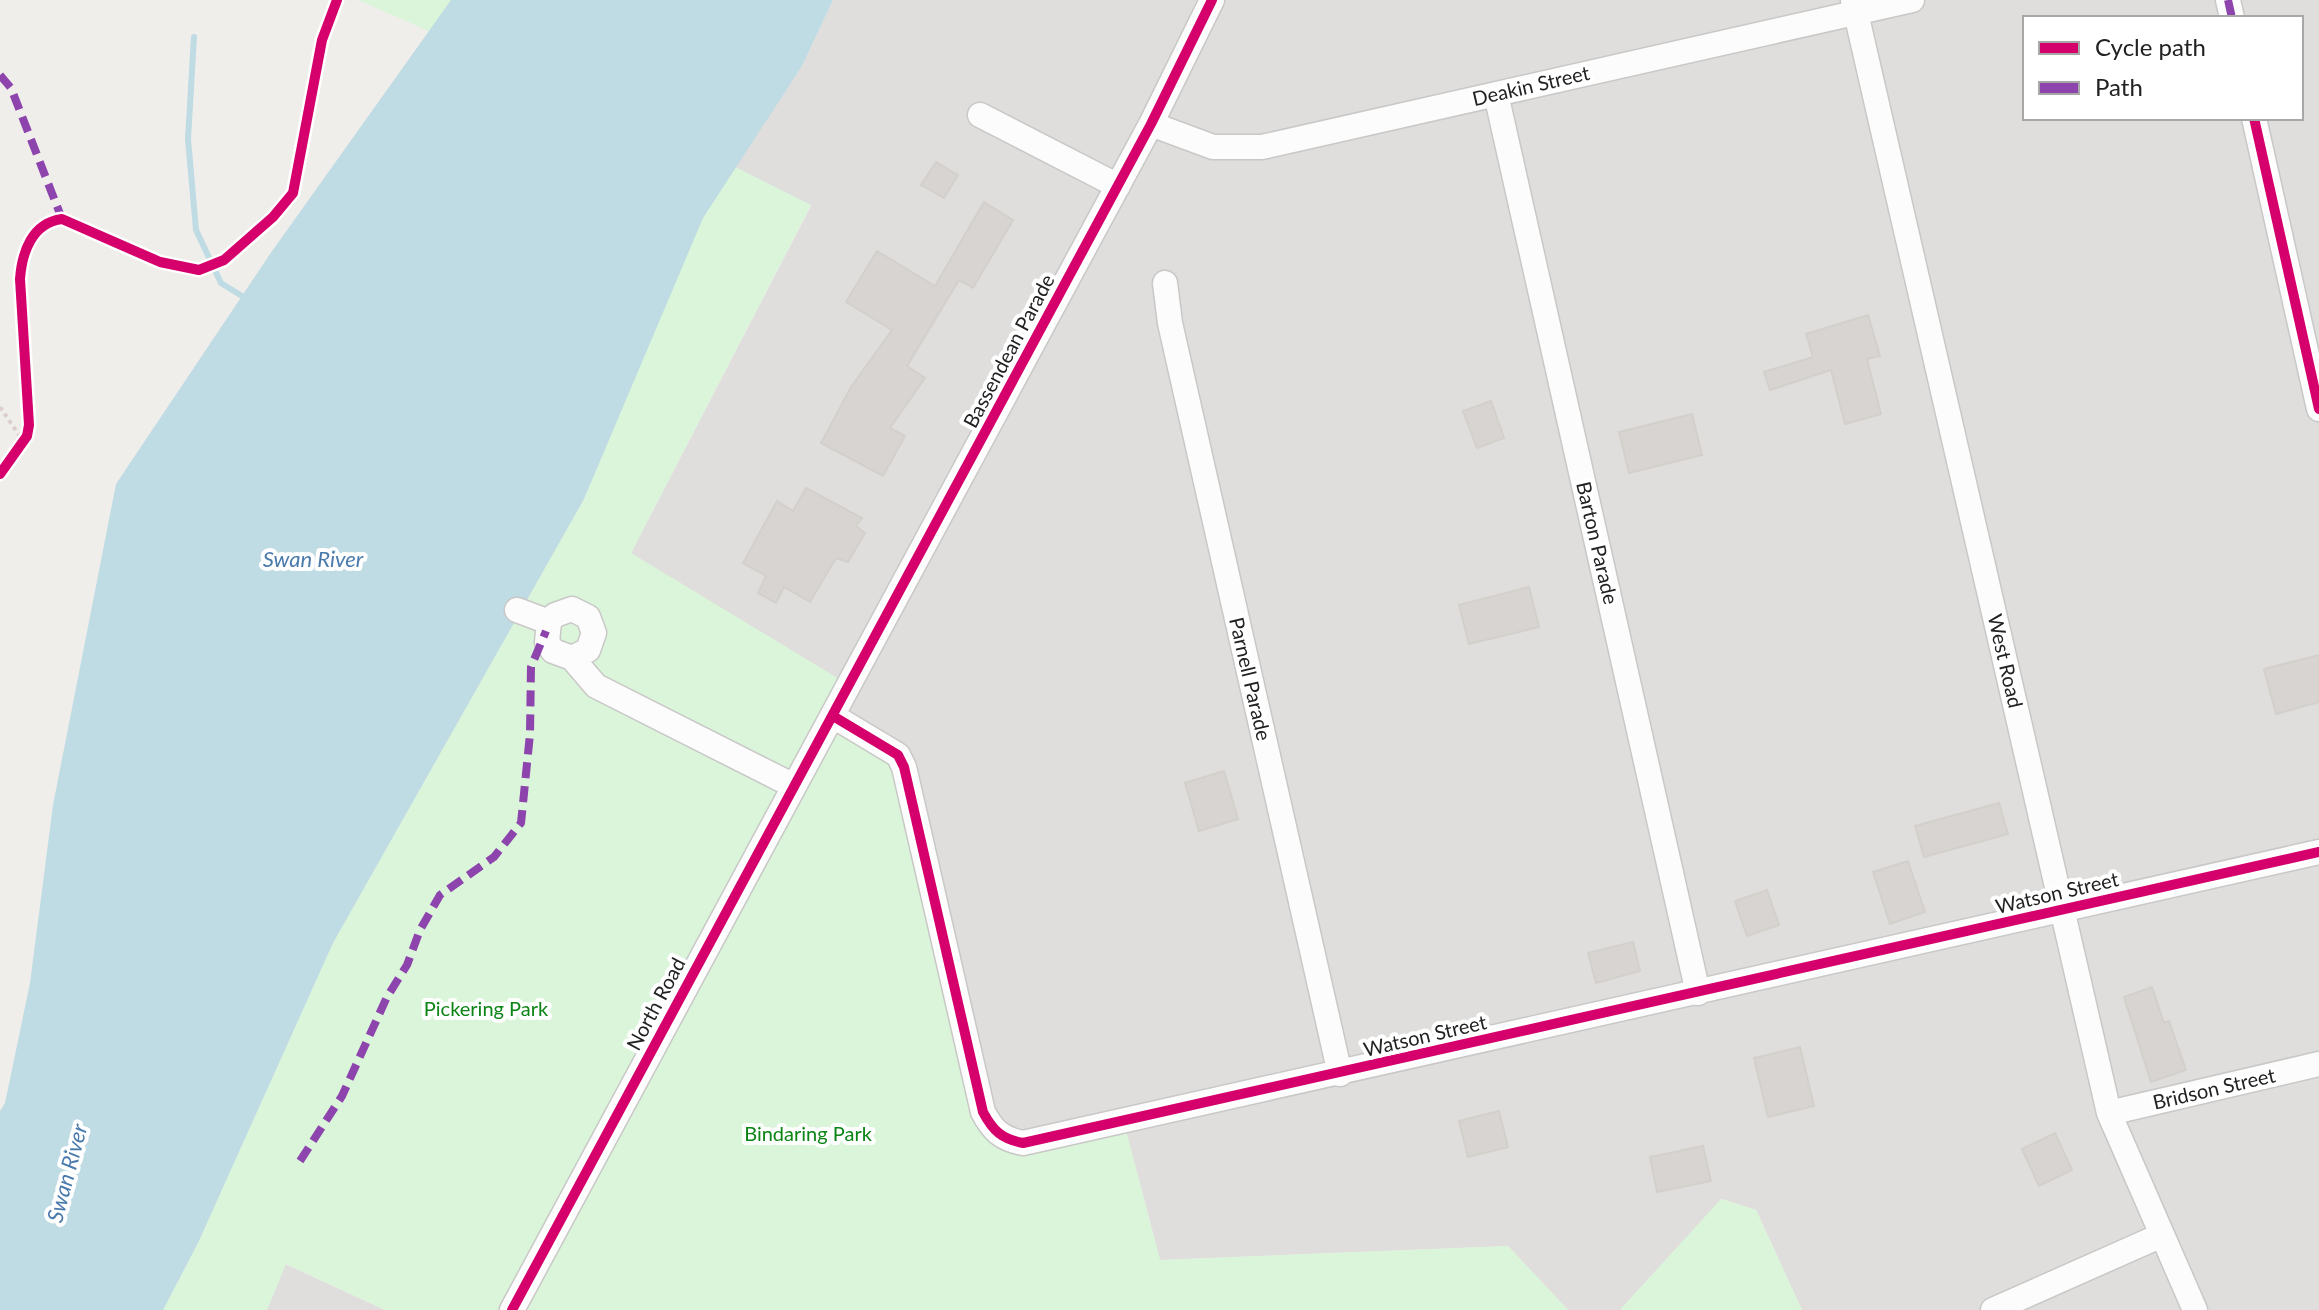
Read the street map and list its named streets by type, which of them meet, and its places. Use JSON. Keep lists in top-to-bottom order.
{
  "streets": {
    "street": [
      "Deakin Street",
      "Bassendean Parade",
      "Barton Parade",
      "West Road",
      "Parnell Parade",
      "Watson Street",
      "North Road",
      "Bridson Street"
    ]
  },
  "crossings": [
    ["Deakin Street", "Bassendean Parade"],
    ["Deakin Street", "Barton Parade"],
    ["Deakin Street", "West Road"],
    ["Bassendean Parade", "Watson Street"],
    ["Bassendean Parade", "North Road"],
    ["Barton Parade", "Watson Street"],
    ["West Road", "Watson Street"],
    ["West Road", "Bridson Street"],
    ["Parnell Parade", "Watson Street"],
    ["Watson Street", "North Road"]
  ],
  "water": ["Swan River"],
  "parks": ["Pickering Park", "Bindaring Park"],
  "legend": ["Cycle path", "Path"]
}
